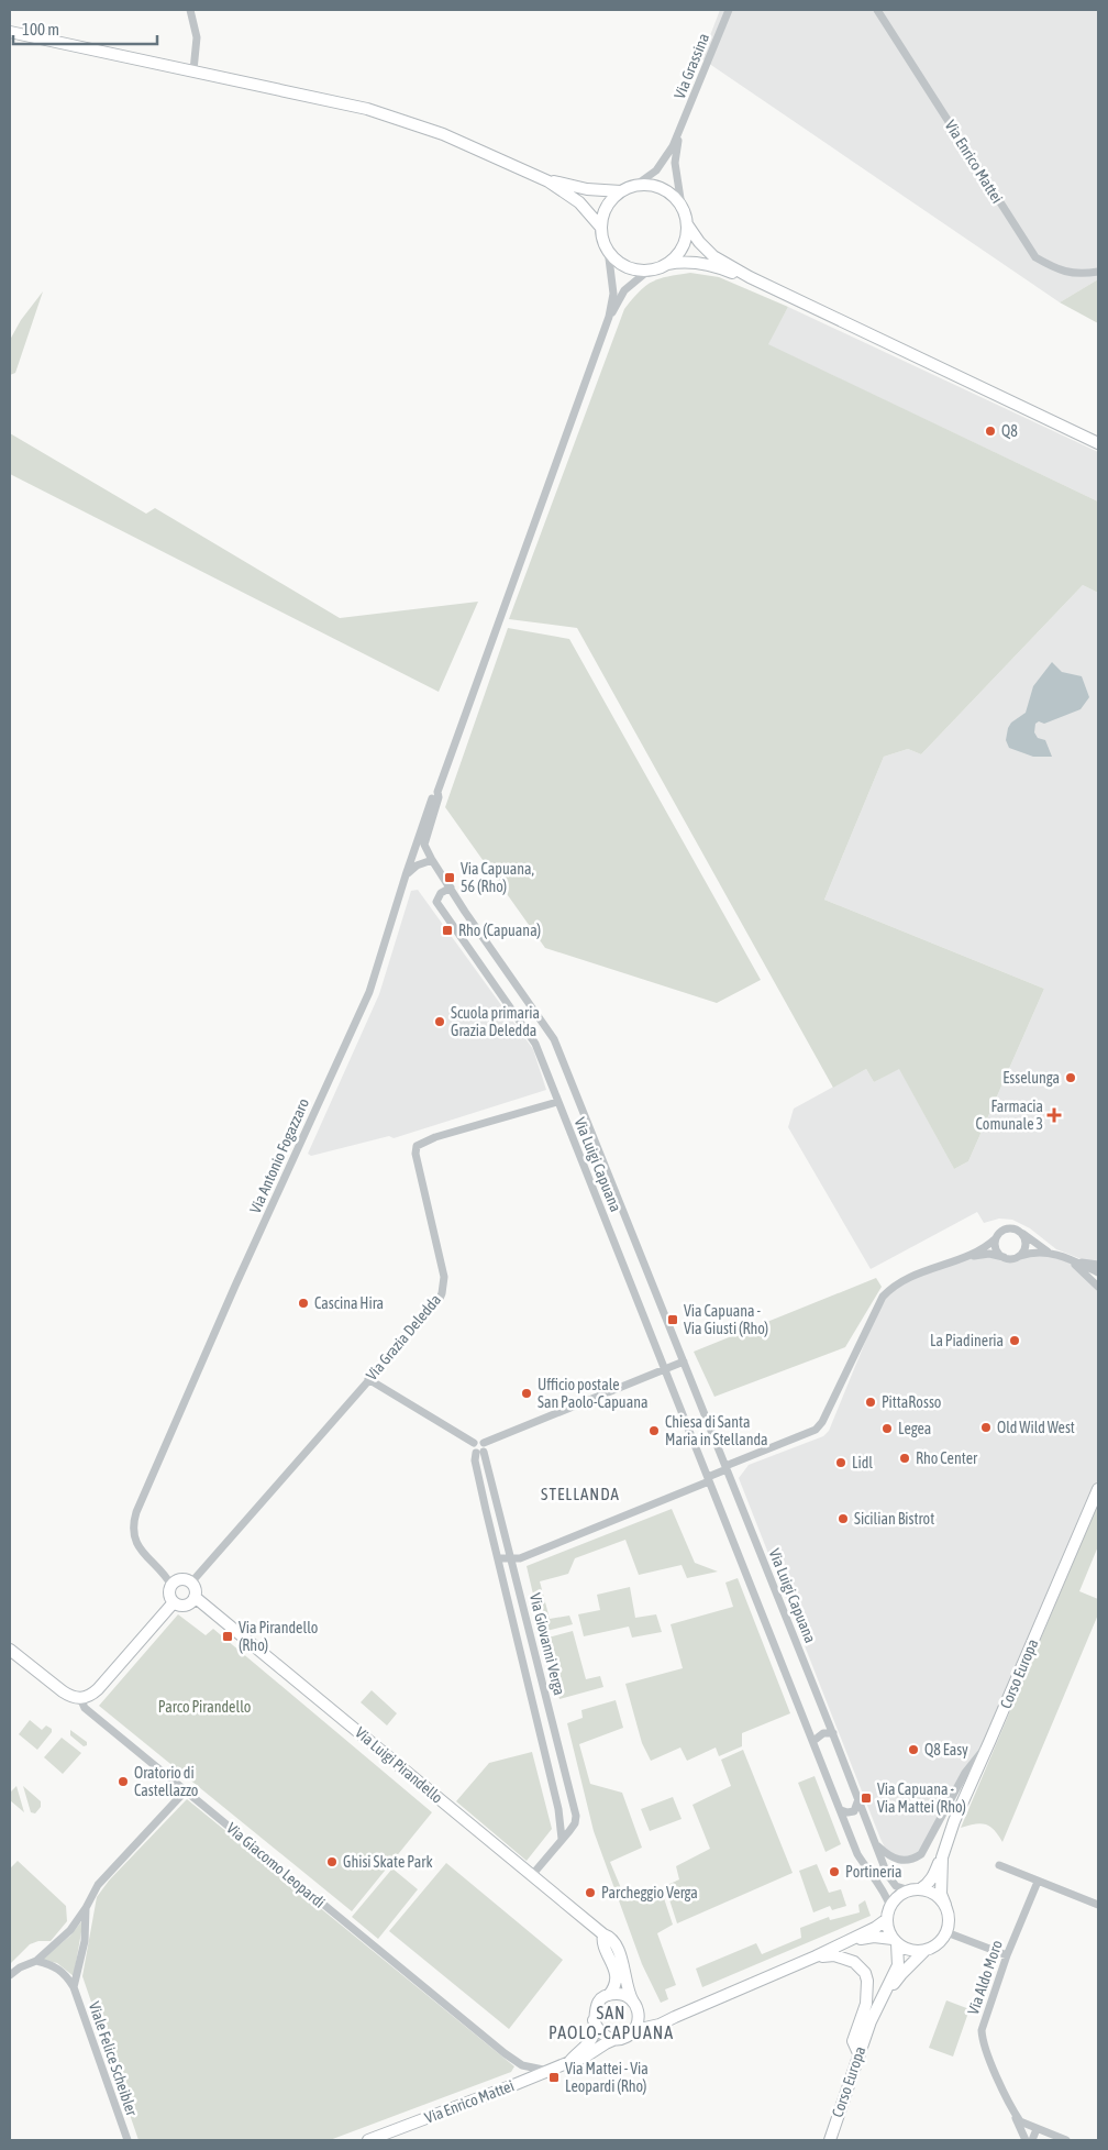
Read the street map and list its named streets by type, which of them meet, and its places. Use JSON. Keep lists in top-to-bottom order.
{
  "streets": {
    "main road": [
      "Via Enrico Mattei",
      "Corso Europa",
      "Via Luigi Pirandello",
      "Via Giacomo Leopardi"
    ],
    "street": [
      "Via Grassina",
      "Via Antonio Fogazzaro",
      "Via Luigi Capuana",
      "Via Grazia Deledda",
      "Via Giovanni Verga",
      "Via Aldo Moro",
      "Viale Felice Scheibler"
    ]
  },
  "crossings": [
    ["Via Enrico Mattei", "Via Luigi Pirandello"],
    ["Via Enrico Mattei", "Via Giacomo Leopardi"],
    ["Via Antonio Fogazzaro", "Via Grazia Deledda"],
    ["Via Antonio Fogazzaro", "Via Luigi Pirandello"],
    ["Via Luigi Capuana", "Via Grazia Deledda"],
    ["Via Luigi Capuana", "Corso Europa"],
    ["Via Grazia Deledda", "Via Luigi Pirandello"],
    ["Via Giovanni Verga", "Via Luigi Pirandello"]
  ],
  "districts": ["STELLANDA", "SAN PAOLO-CAPUANA"],
  "parks": ["Parco Pirandello"],
  "places": {
    "other": [
      "Q8",
      "Scuola primaria Grazia Deledda",
      "Esselunga",
      "Cascina Hira",
      "La Piadineria",
      "Ufficio postale San Paolo-Capuana",
      "PittaRosso",
      "Old Wild West",
      "Legea",
      "Chiesa di Santa Maria in Stellanda",
      "Rho Center",
      "Lidl",
      "Sicilian Bistrot",
      "Q8 Easy",
      "Oratorio di Castellazzo",
      "Ghisi Skate Park",
      "Portineria",
      "Parcheggio Verga"
    ],
    "transit": [
      "Via Capuana, 56 (Rho)",
      "Rho (Capuana)",
      "Via Capuana - Via Giusti (Rho)",
      "Via Pirandello (Rho)",
      "Via Capuana - Via Mattei (Rho)",
      "Via Mattei - Via Leopardi (Rho)"
    ],
    "health": ["Farmacia Comunale 3"]
  },
  "scale_bar": "100 m"
}
